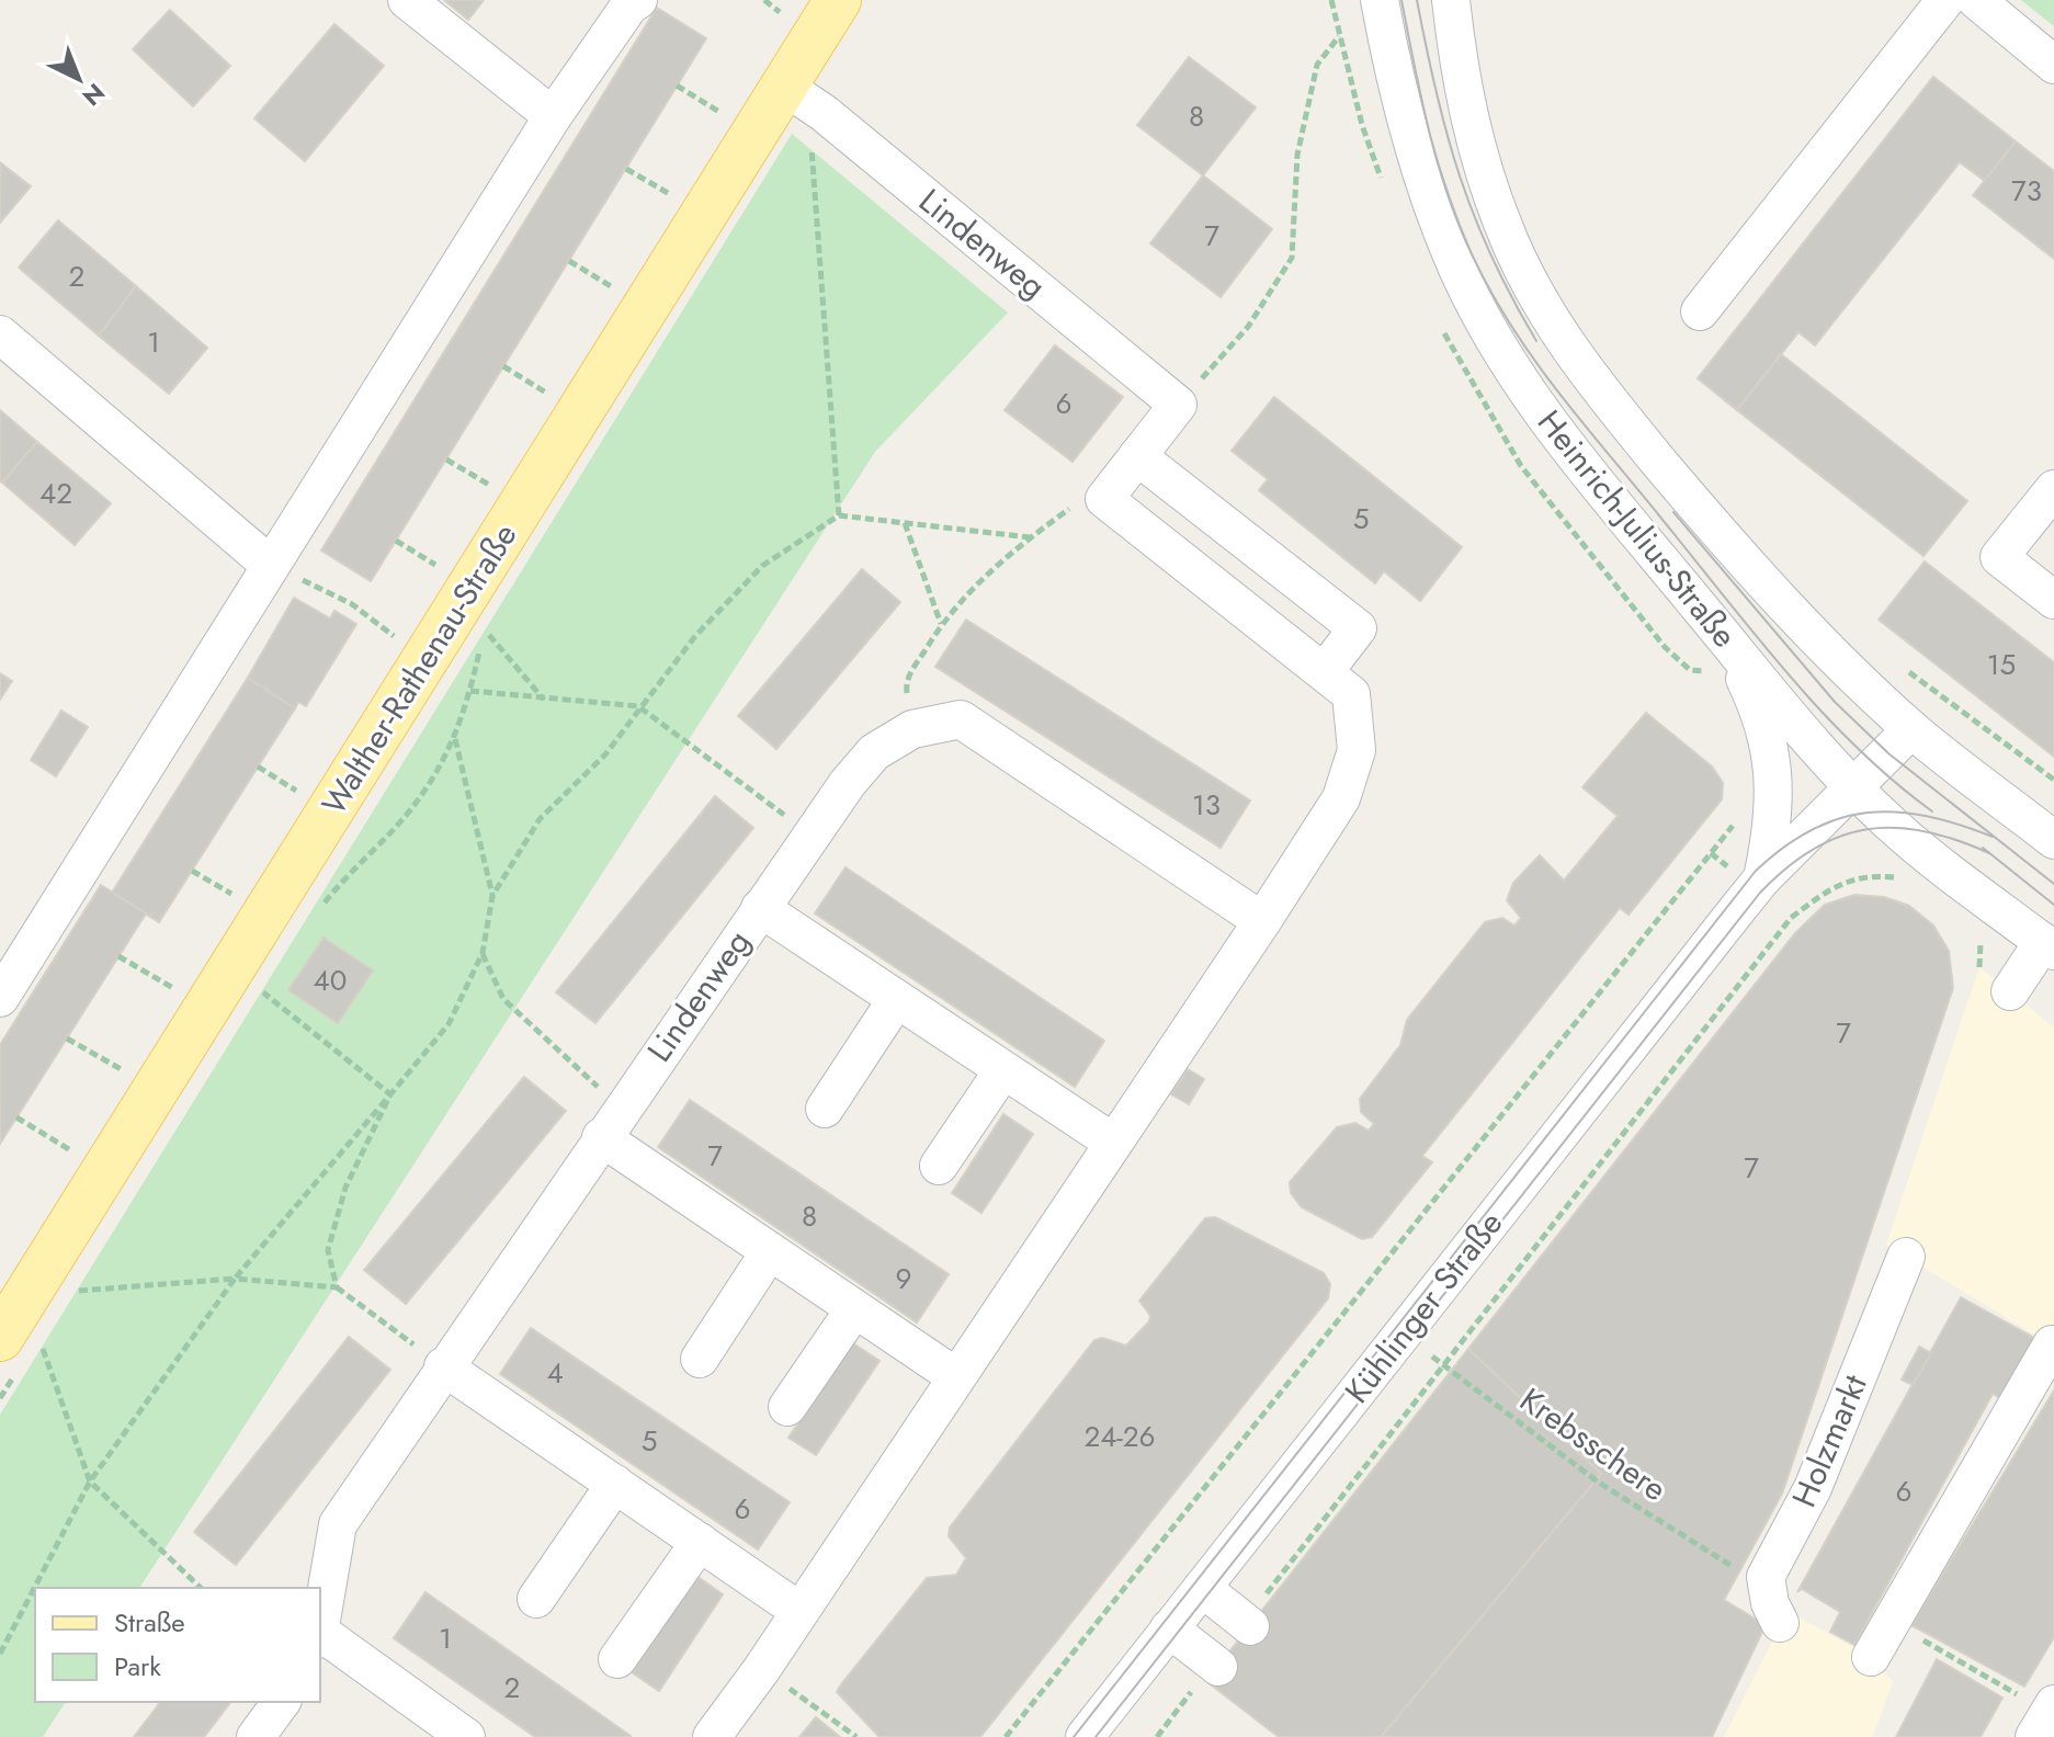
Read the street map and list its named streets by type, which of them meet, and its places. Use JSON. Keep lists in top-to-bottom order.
{
  "streets": {
    "main road": ["Walther-Rathenau-Straße"],
    "street": [
      "Lindenweg",
      "Heinrich-Julius-Straße",
      "Kühlinger Straße",
      "Holzmarkt"
    ],
    "path": ["Krebsschere"]
  },
  "crossings": [
    ["Lindenweg", "Walther-Rathenau-Straße"],
    ["Heinrich-Julius-Straße", "Kühlinger Straße"],
    ["Kühlinger Straße", "Krebsschere"],
    ["Holzmarkt", "Krebsschere"]
  ],
  "house_numbers": [
    "8",
    "73",
    "7",
    "2",
    "1",
    "6",
    "42",
    "5",
    "15",
    "13",
    "40",
    "7",
    "7",
    "7",
    "8",
    "9",
    "4",
    "24-26",
    "5",
    "6",
    "6",
    "1",
    "2"
  ],
  "legend": ["Straße", "Park"],
  "north": "bottom right"
}
